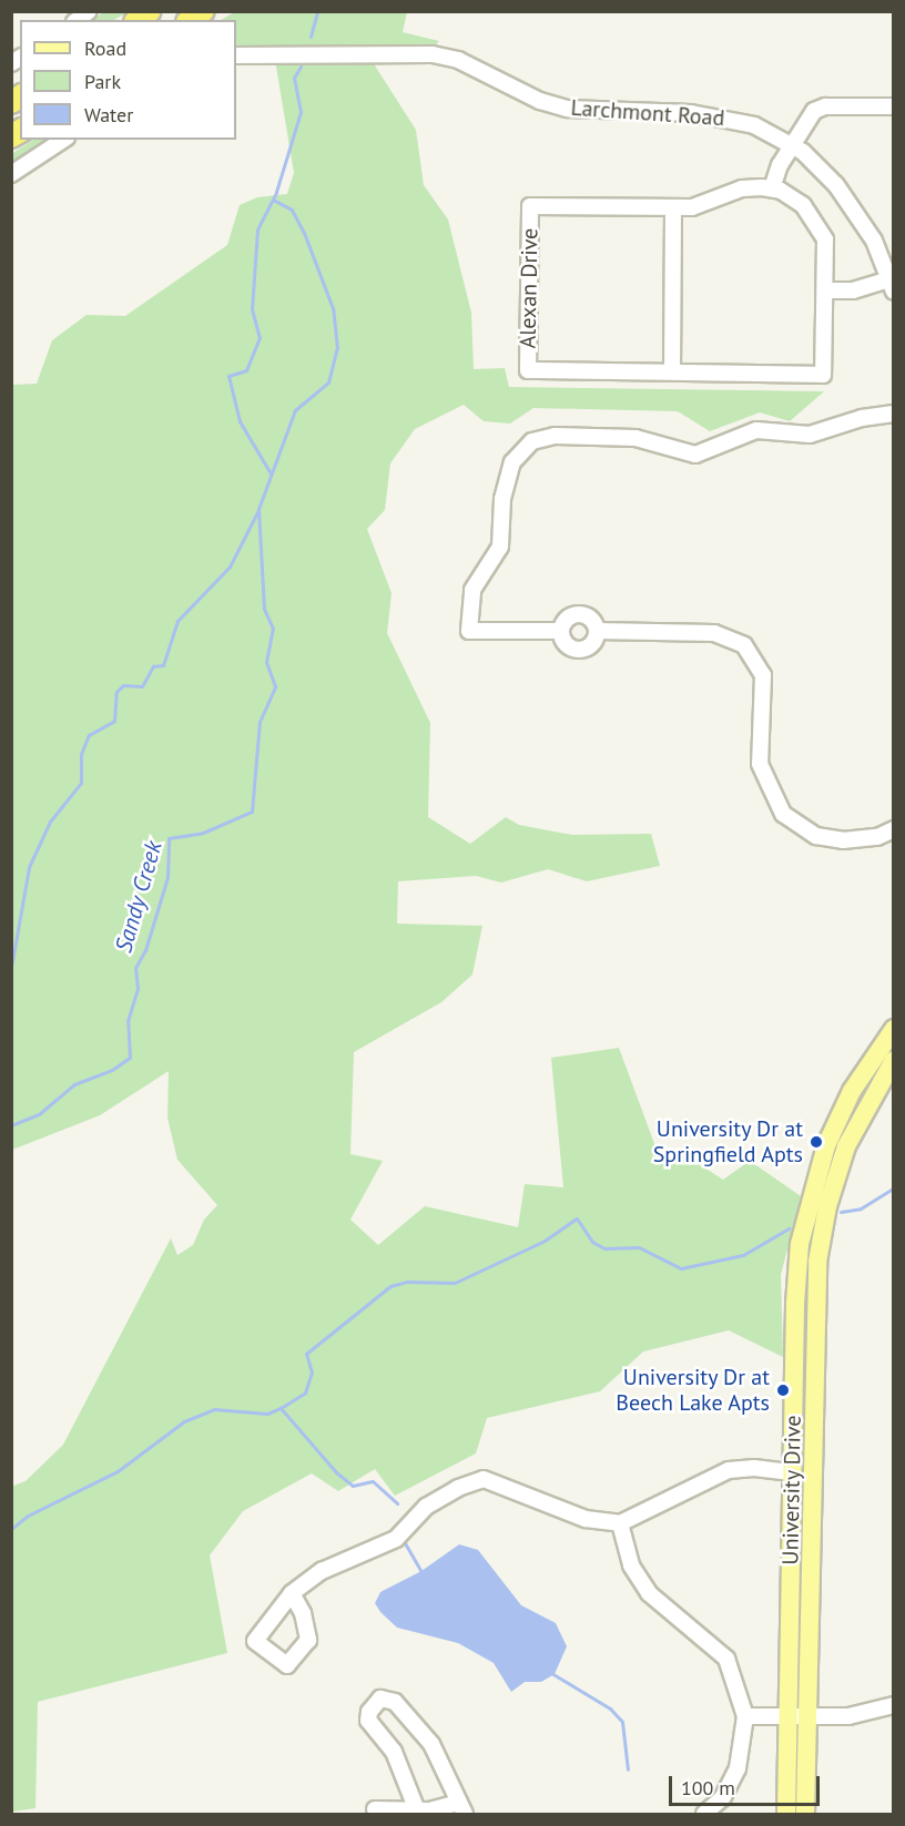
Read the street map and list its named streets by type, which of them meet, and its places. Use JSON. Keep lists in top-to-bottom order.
{
  "streets": {
    "main road": ["University Drive"],
    "street": ["Larchmont Road", "Alexan Drive"]
  },
  "water": ["Sandy Creek"],
  "places": ["University Dr at Springfield Apts", "University Dr at Beech Lake Apts"],
  "legend": ["Road", "Park", "Water"],
  "scale_bar": "100 m"
}
